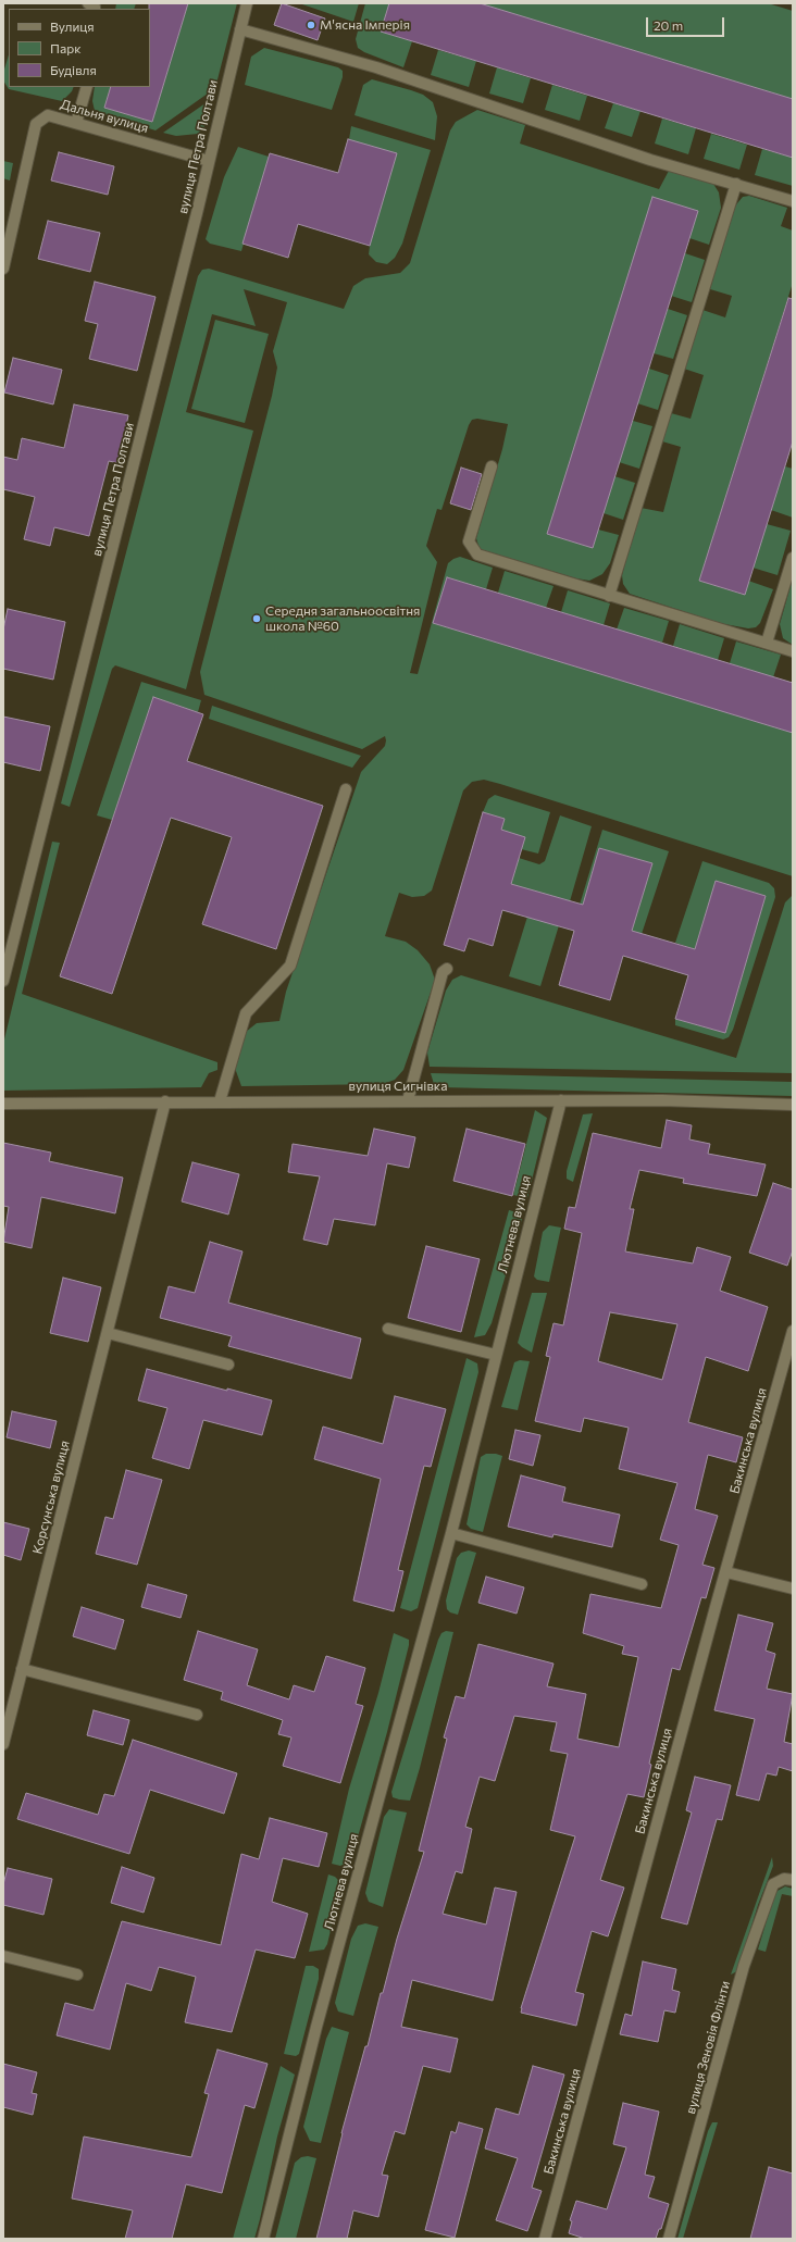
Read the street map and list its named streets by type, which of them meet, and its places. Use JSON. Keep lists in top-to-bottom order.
{
  "streets": {
    "street": [
      "Дальня вулиця",
      "вулиця Петра Полтави",
      "вулиця Сигнівка",
      "Лютнева вулиця",
      "Бакинська вулиця",
      "Корсунська вулиця",
      "вулиця Зеновія Флінти"
    ]
  },
  "crossings": [
    ["Дальня вулиця", "вулиця Петра Полтави"],
    ["вулиця Сигнівка", "Лютнева вулиця"],
    ["вулиця Сигнівка", "Корсунська вулиця"]
  ],
  "places": ["М'ясна Імперія", "Середня загальноосвітня школа №60"],
  "legend": ["Вулиця", "Парк", "Будівля"],
  "scale_bar": "20 m"
}
